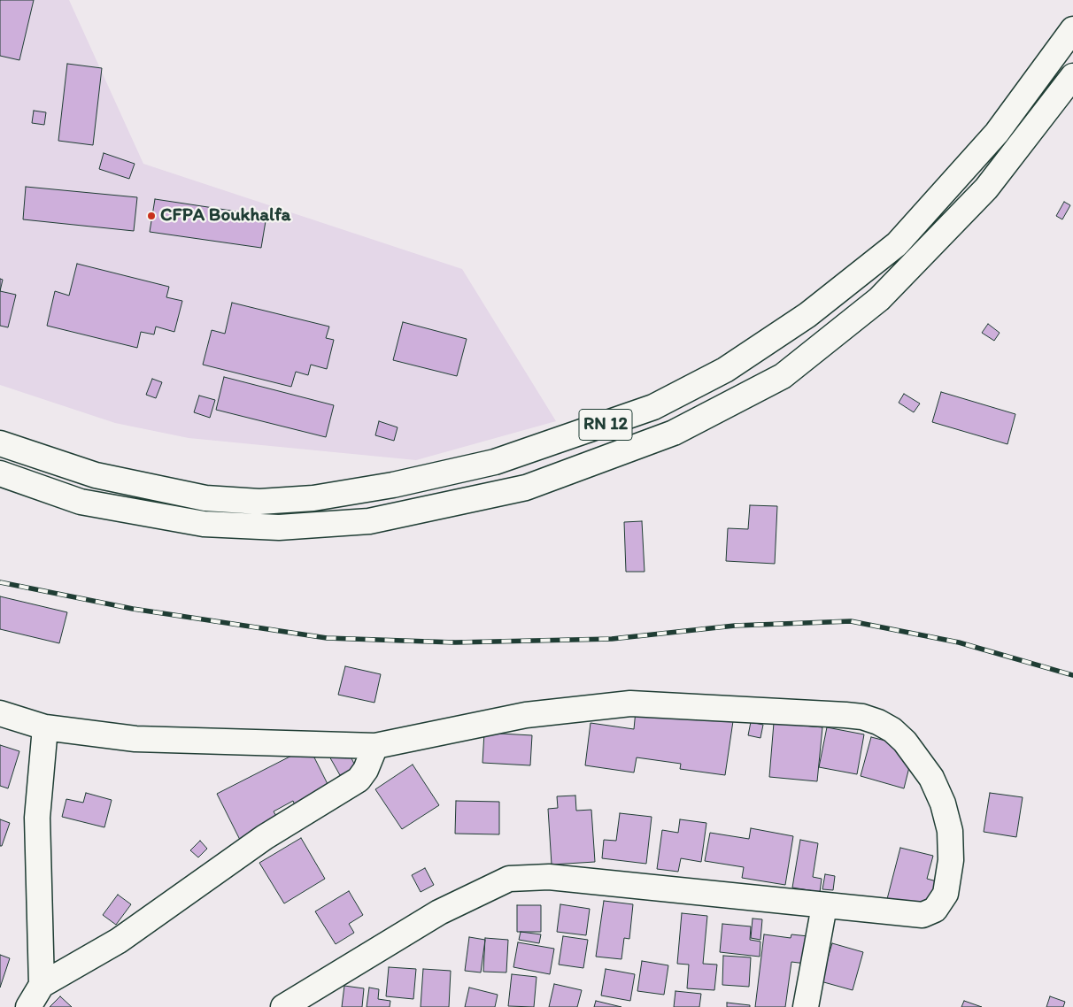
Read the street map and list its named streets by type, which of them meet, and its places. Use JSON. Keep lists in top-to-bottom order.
{
  "streets": {
    "main road": ["RN 12"]
  },
  "places": ["CFPA Boukhalfa"]
}
